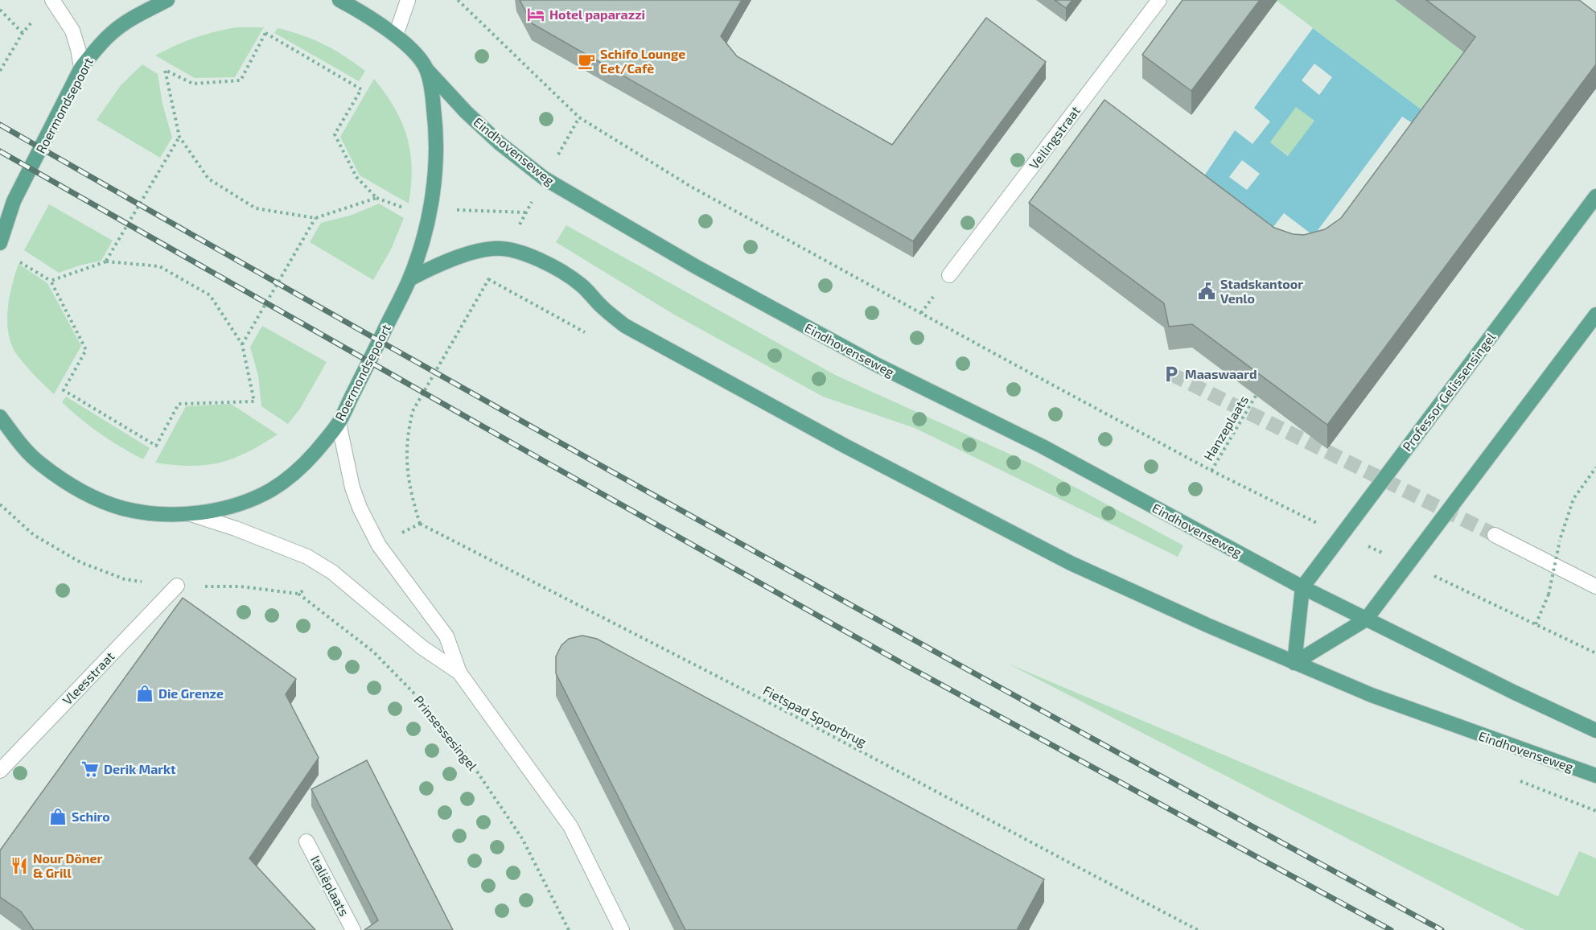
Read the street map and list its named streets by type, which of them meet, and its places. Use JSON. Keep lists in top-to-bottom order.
{
  "streets": {
    "main road": ["Roermondsepoort", "Eindhovenseweg", "Professor Gelissensingel"],
    "street": ["Veilingstraat", "Vleesstraat", "Italiëplaats"],
    "path": ["Hanzeplaats", "Fietspad Spoorbrug", "Prinsessesingel"]
  },
  "crossings": [
    ["Roermondsepoort", "Eindhovenseweg"],
    ["Eindhovenseweg", "Professor Gelissensingel"],
    ["Eindhovenseweg", "Fietspad Spoorbrug"],
    ["Vleesstraat", "Prinsessesingel"]
  ],
  "places": {
    "hotel": ["Hotel paparazzi"],
    "cafe": ["Schifo Lounge Eet/Cafè"],
    "public building": ["Stadskantoor Venlo"],
    "parking": ["Maaswaard"],
    "shop": ["Die Grenze", "Schiro"],
    "supermarket": ["Derik Markt"],
    "restaurant": ["Nour Döner & Grill"]
  }
}
